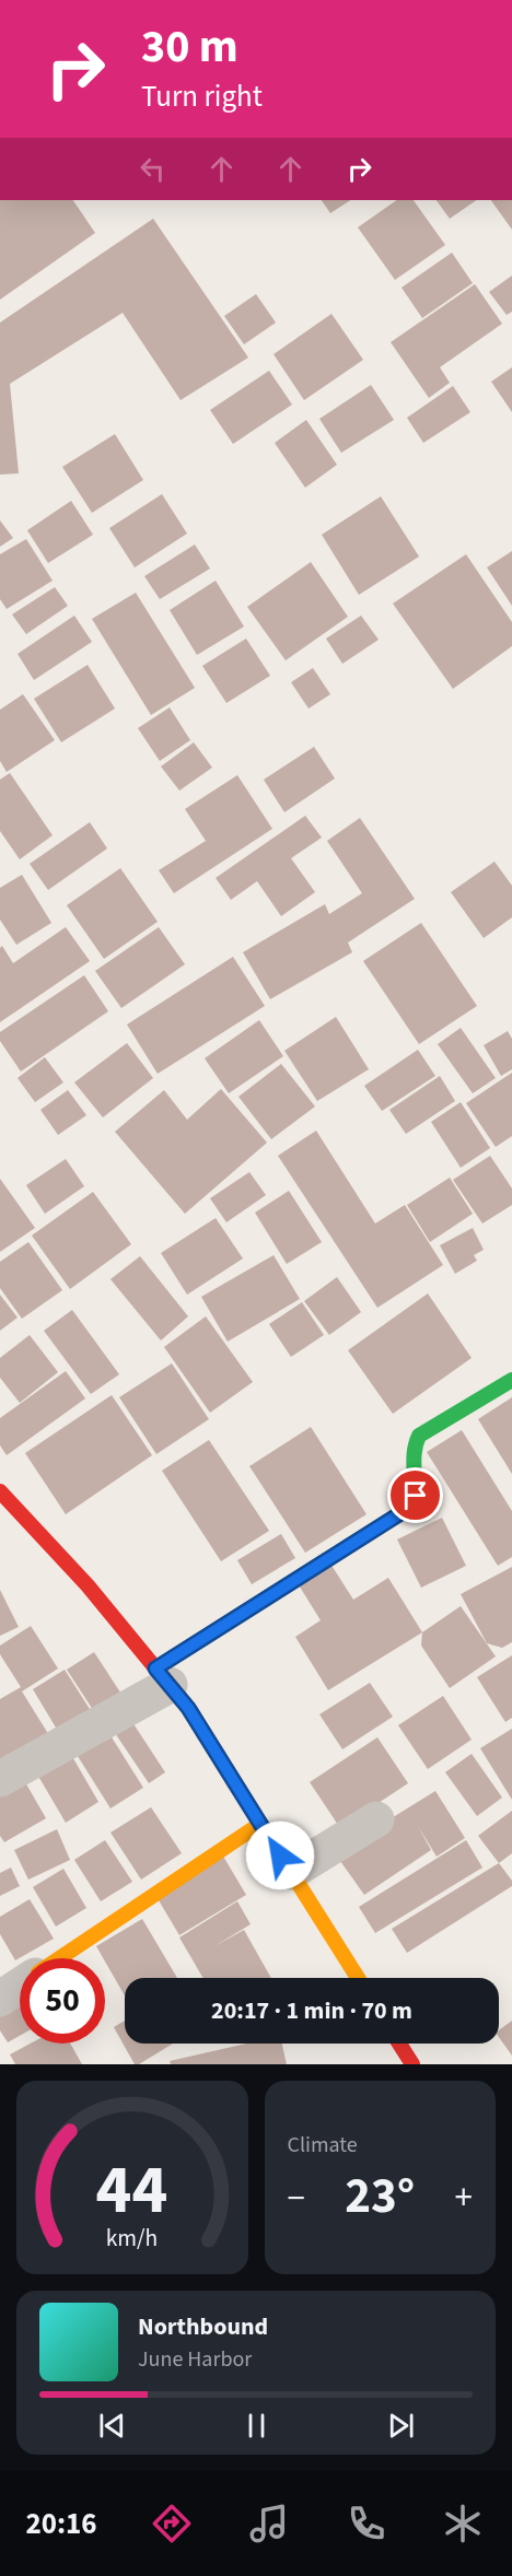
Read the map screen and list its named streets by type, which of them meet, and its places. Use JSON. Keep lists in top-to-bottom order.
{
  "page": {
    "turn": ["30 m", "Turn right"],
    "limit": "50",
    "trip": "20:17 · 1 min · 70 m",
    "tile": "Climate",
    "heat": ["−", "23°", "+"],
    "song": ["Northbound", "June Harbor"],
    "tabs": "20:16",
    "gauge": ["44", "km/h"]
  }
}
